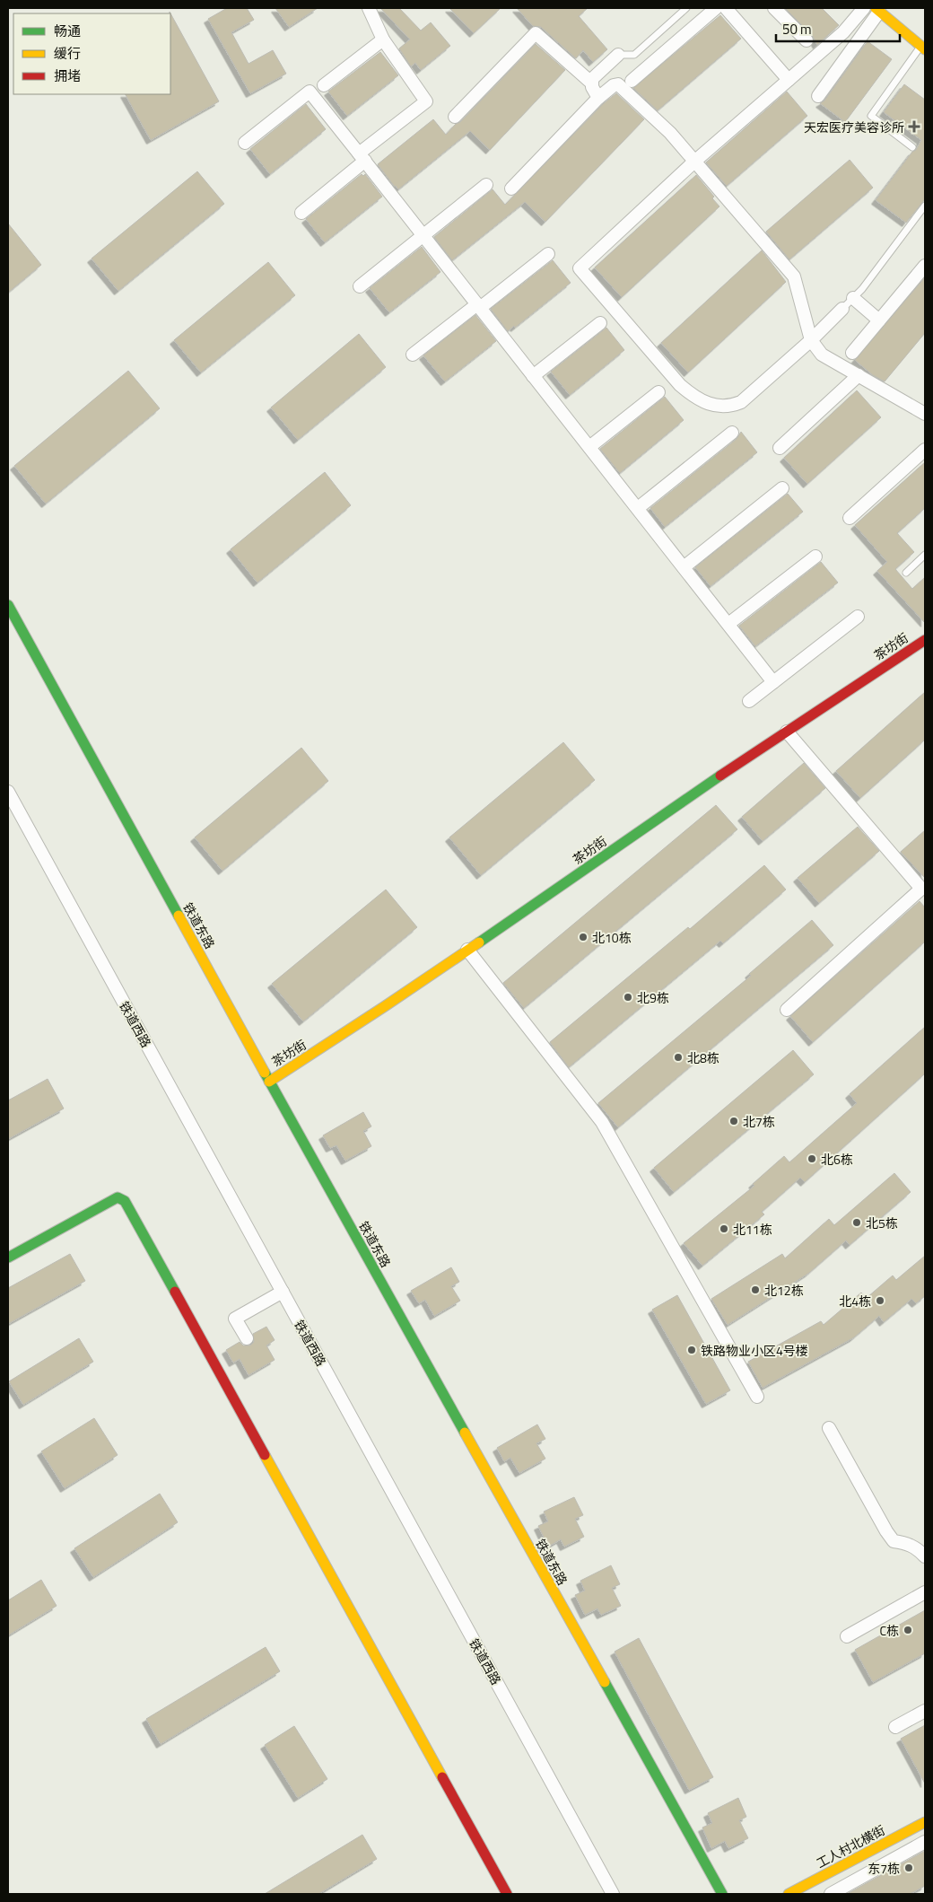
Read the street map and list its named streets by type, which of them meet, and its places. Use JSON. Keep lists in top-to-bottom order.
{
  "streets": {
    "street": [
      "茶坊街",
      "铁道东路",
      "铁道西路",
      "工人村北横街"
    ]
  },
  "crossings": [
    ["茶坊街", "铁道东路"]
  ],
  "places": {
    "health": ["天宏医疗美容诊所"],
    "other": [
      "北10栋",
      "北9栋",
      "北8栋",
      "北7栋",
      "北6栋",
      "北5栋",
      "北11栋",
      "北12栋",
      "北4栋",
      "铁路物业小区4号楼",
      "C栋",
      "东7栋"
    ]
  },
  "legend": ["畅通", "缓行", "拥堵"],
  "scale_bar": "50 m"
}
